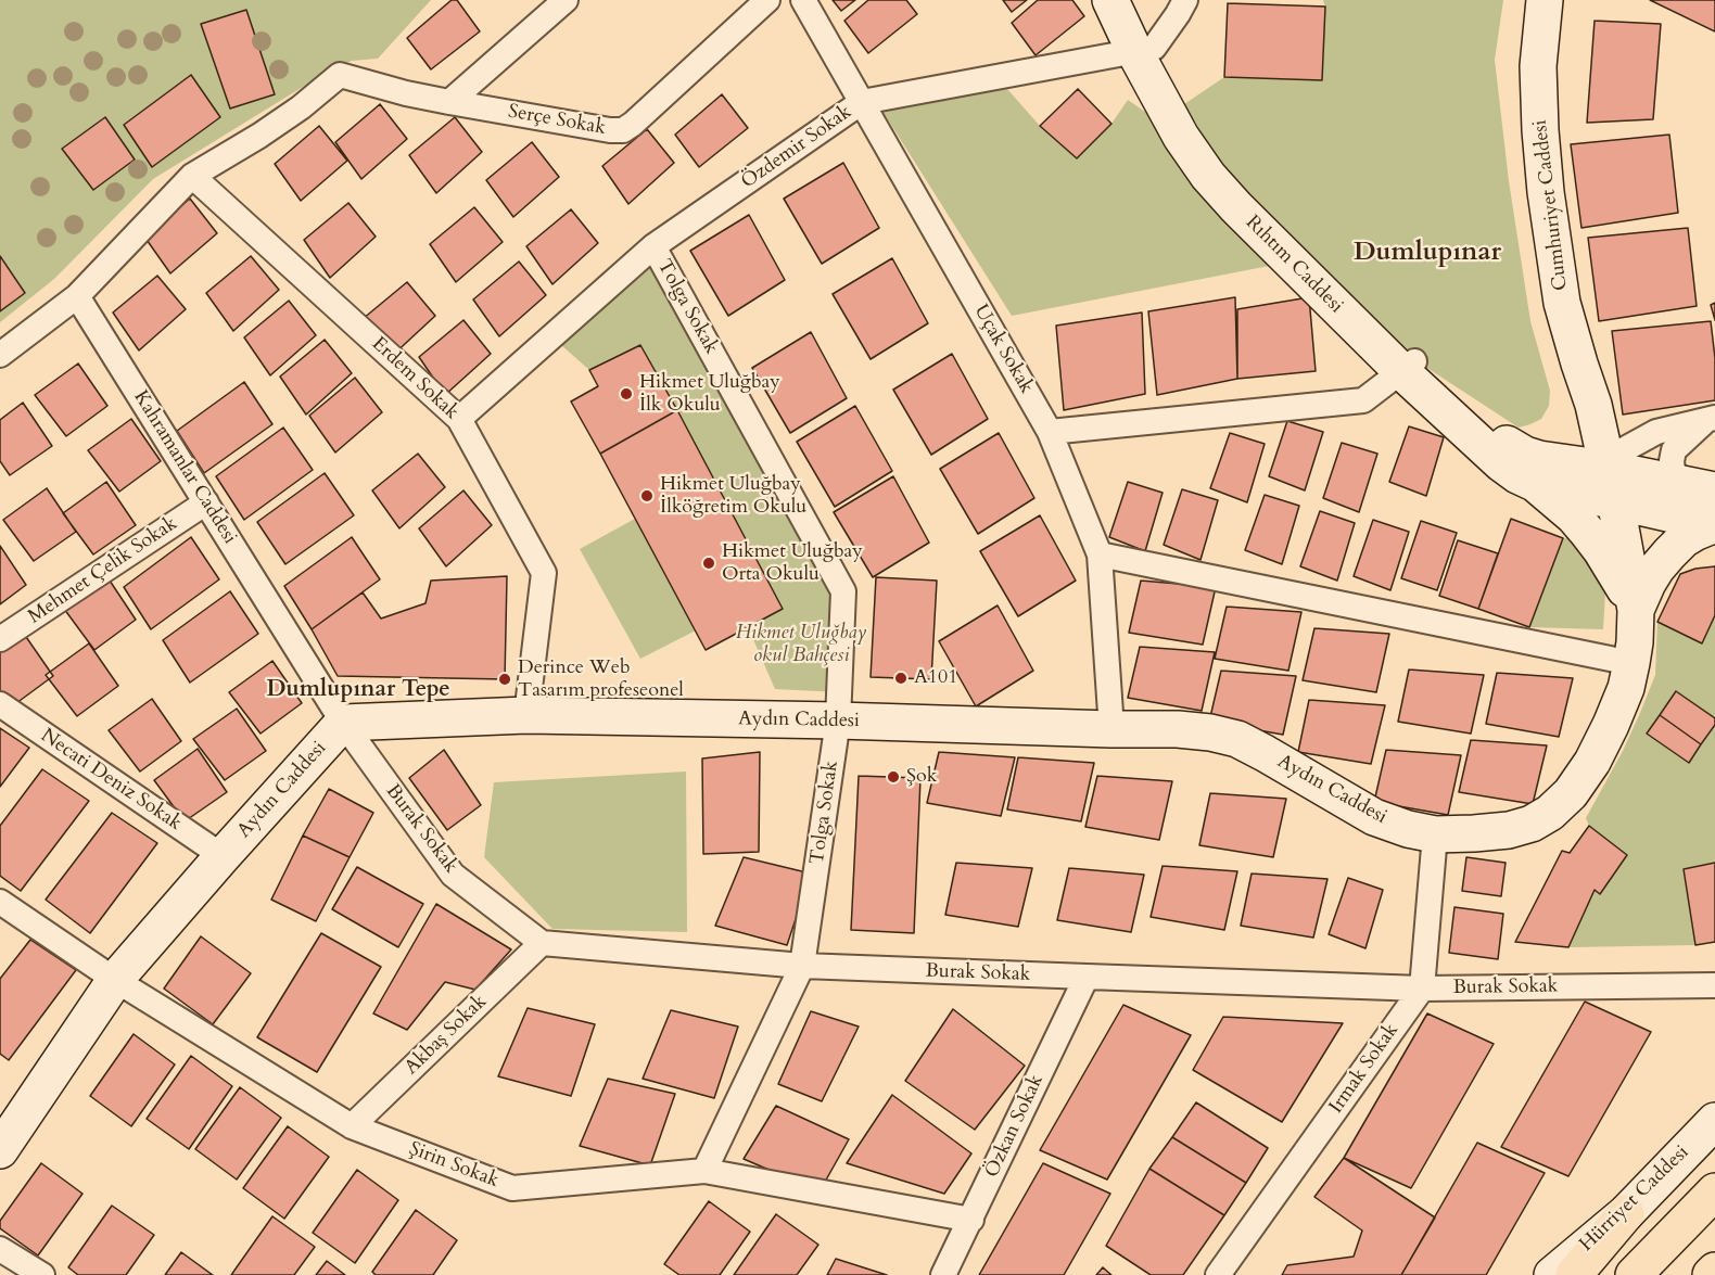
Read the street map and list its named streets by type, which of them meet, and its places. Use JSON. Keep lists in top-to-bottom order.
{
  "streets": {
    "street": [
      "Serçe Sokak",
      "Özdemir Sokak",
      "Cumhuriyet Caddesi",
      "Rıhtım Caddesi",
      "Tolga Sokak",
      "Uçak Sokak",
      "Erdem Sokak",
      "Kahramanlar Caddesi",
      "Mehmet Çelik Sokak",
      "Aydın Caddesi",
      "Necati Deniz Sokak",
      "Burak Sokak",
      "Akbaş Sokak",
      "Irmak Sokak",
      "Özkan Sokak",
      "Şirin Sokak",
      "Hürriyet Caddesi"
    ]
  },
  "crossings": [
    ["Serçe Sokak", "Erdem Sokak"],
    ["Özdemir Sokak", "Rıhtım Caddesi"],
    ["Özdemir Sokak", "Tolga Sokak"],
    ["Özdemir Sokak", "Uçak Sokak"],
    ["Özdemir Sokak", "Erdem Sokak"],
    ["Rıhtım Caddesi", "Aydın Caddesi"],
    ["Tolga Sokak", "Aydın Caddesi"],
    ["Tolga Sokak", "Burak Sokak"],
    ["Tolga Sokak", "Şirin Sokak"],
    ["Uçak Sokak", "Aydın Caddesi"],
    ["Erdem Sokak", "Aydın Caddesi"],
    ["Kahramanlar Caddesi", "Mehmet Çelik Sokak"],
    ["Kahramanlar Caddesi", "Aydın Caddesi"],
    ["Kahramanlar Caddesi", "Burak Sokak"],
    ["Aydın Caddesi", "Necati Deniz Sokak"],
    ["Aydın Caddesi", "Burak Sokak"],
    ["Aydın Caddesi", "Şirin Sokak"],
    ["Burak Sokak", "Akbaş Sokak"],
    ["Burak Sokak", "Irmak Sokak"],
    ["Burak Sokak", "Özkan Sokak"],
    ["Akbaş Sokak", "Şirin Sokak"],
    ["Özkan Sokak", "Şirin Sokak"]
  ],
  "districts": ["Dumlupınar", "Dumlupınar Tepe"],
  "parks": ["Hikmet Uluğbay okul Bahçesi"],
  "places": [
    "Hikmet Uluğbay İlk Okulu",
    "Hikmet Uluğbay İlköğretim Okulu",
    "Hikmet Uluğbay Orta Okulu",
    "A101",
    "Derince Web Tasarım profeseonel",
    "Şok"
  ]
}
